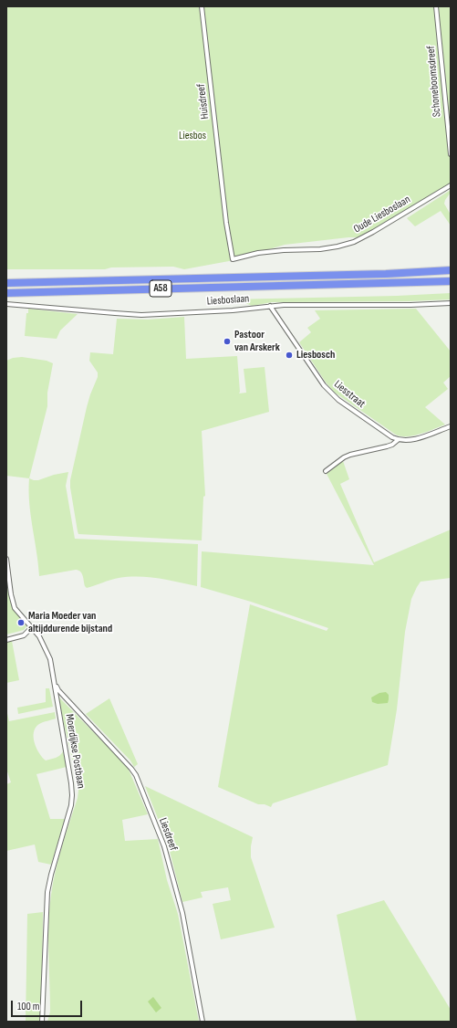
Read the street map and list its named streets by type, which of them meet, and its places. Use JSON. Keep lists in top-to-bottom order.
{
  "streets": {
    "highway": ["A58"],
    "street": [
      "Schoneboomsdreef",
      "Huisdreef",
      "Oude Liesboslaan",
      "Liesboslaan",
      "Liesstraat",
      "Moerdijkse Postbaan",
      "Liesdreef"
    ]
  },
  "crossings": [
    ["Huisdreef", "Oude Liesboslaan"],
    ["Liesboslaan", "Liesstraat"],
    ["Moerdijkse Postbaan", "Liesdreef"]
  ],
  "parks": ["Liesbos"],
  "places": ["Pastoor van Arskerk", "Liesbosch", "Maria Moeder van altijddurende bijstand"],
  "scale_bar": "100 m"
}
